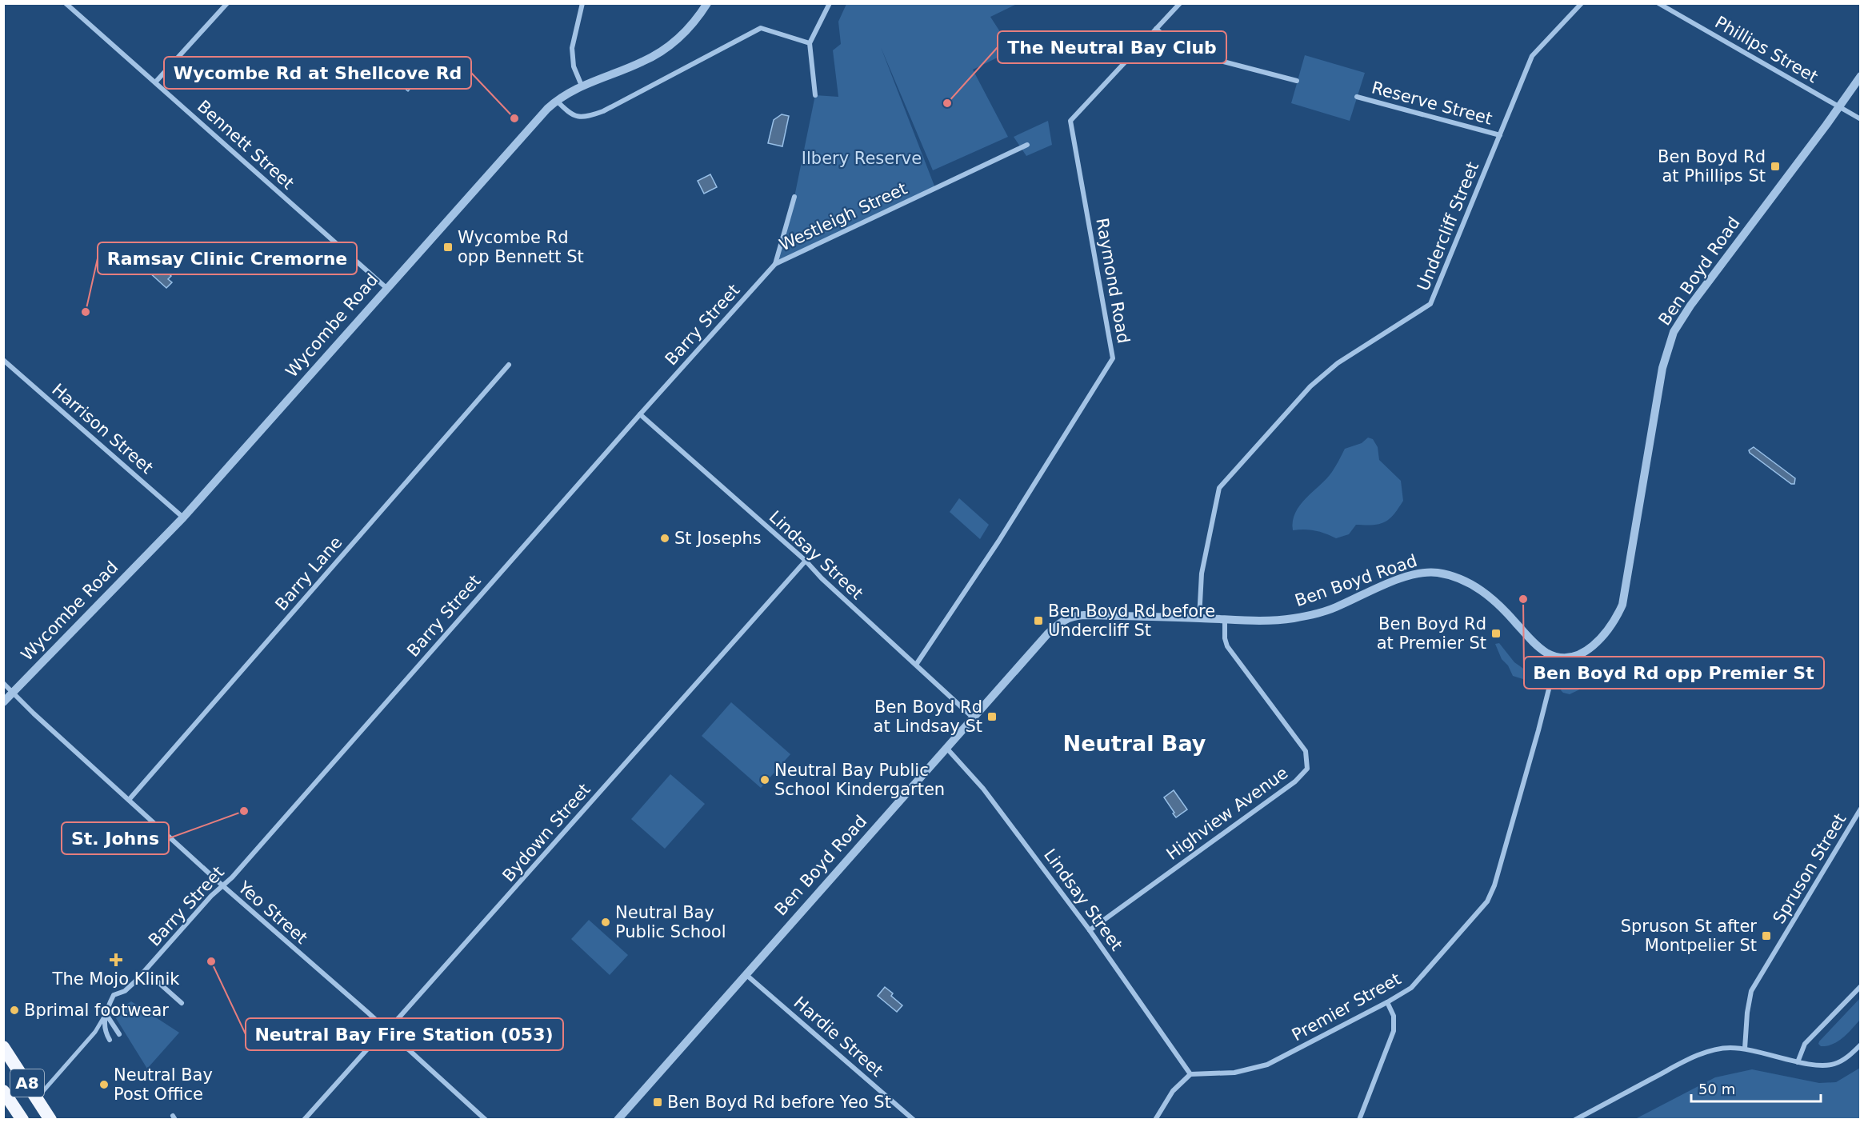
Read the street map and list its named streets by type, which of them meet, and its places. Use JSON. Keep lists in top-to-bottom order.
{
  "streets": {
    "highway": ["A8"],
    "street": [
      "Phillips Street",
      "Reserve Street",
      "Bennett Street",
      "Westleigh Street",
      "Undercliff Street",
      "Ben Boyd Road",
      "Raymond Road",
      "Barry Street",
      "Wycombe Road",
      "Harrison Street",
      "Lindsay Street",
      "Barry Lane",
      "Highview Avenue",
      "Bydown Street",
      "Spruson Street",
      "Yeo Street",
      "Premier Street",
      "Hardie Street"
    ]
  },
  "crossings": [
    ["Phillips Street", "Ben Boyd Road"],
    ["Reserve Street", "Undercliff Street"],
    ["Bennett Street", "Wycombe Road"],
    ["Westleigh Street", "Barry Street"],
    ["Undercliff Street", "Ben Boyd Road"],
    ["Ben Boyd Road", "Lindsay Street"],
    ["Ben Boyd Road", "Highview Avenue"],
    ["Ben Boyd Road", "Premier Street"],
    ["Ben Boyd Road", "Hardie Street"],
    ["Raymond Road", "Lindsay Street"],
    ["Barry Street", "Lindsay Street"],
    ["Barry Street", "Yeo Street"],
    ["Wycombe Road", "Harrison Street"],
    ["Wycombe Road", "Yeo Street"],
    ["Lindsay Street", "Highview Avenue"],
    ["Lindsay Street", "Bydown Street"],
    ["Lindsay Street", "Premier Street"],
    ["Barry Lane", "Yeo Street"],
    ["Bydown Street", "Yeo Street"]
  ],
  "districts": ["Neutral Bay"],
  "parks": ["Ilbery Reserve"],
  "places": {
    "other": [
      "The Neutral Bay Club",
      "Wycombe Rd at Shellcove Rd",
      "Ramsay Clinic Cremorne",
      "St Josephs",
      "Ben Boyd Rd opp Premier St",
      "Neutral Bay Public School Kindergarten",
      "St. Johns",
      "Neutral Bay Public School",
      "Neutral Bay Fire Station (053)",
      "Bprimal footwear",
      "Neutral Bay Post Office"
    ],
    "transit": [
      "Ben Boyd Rd at Phillips St",
      "Wycombe Rd opp Bennett St",
      "Ben Boyd Rd before Undercliff St",
      "Ben Boyd Rd at Premier St",
      "Ben Boyd Rd at Lindsay St",
      "Spruson St after Montpelier St",
      "Ben Boyd Rd before Yeo St"
    ],
    "health": ["The Mojo Klinik"]
  },
  "scale_bar": "50 m"
}
